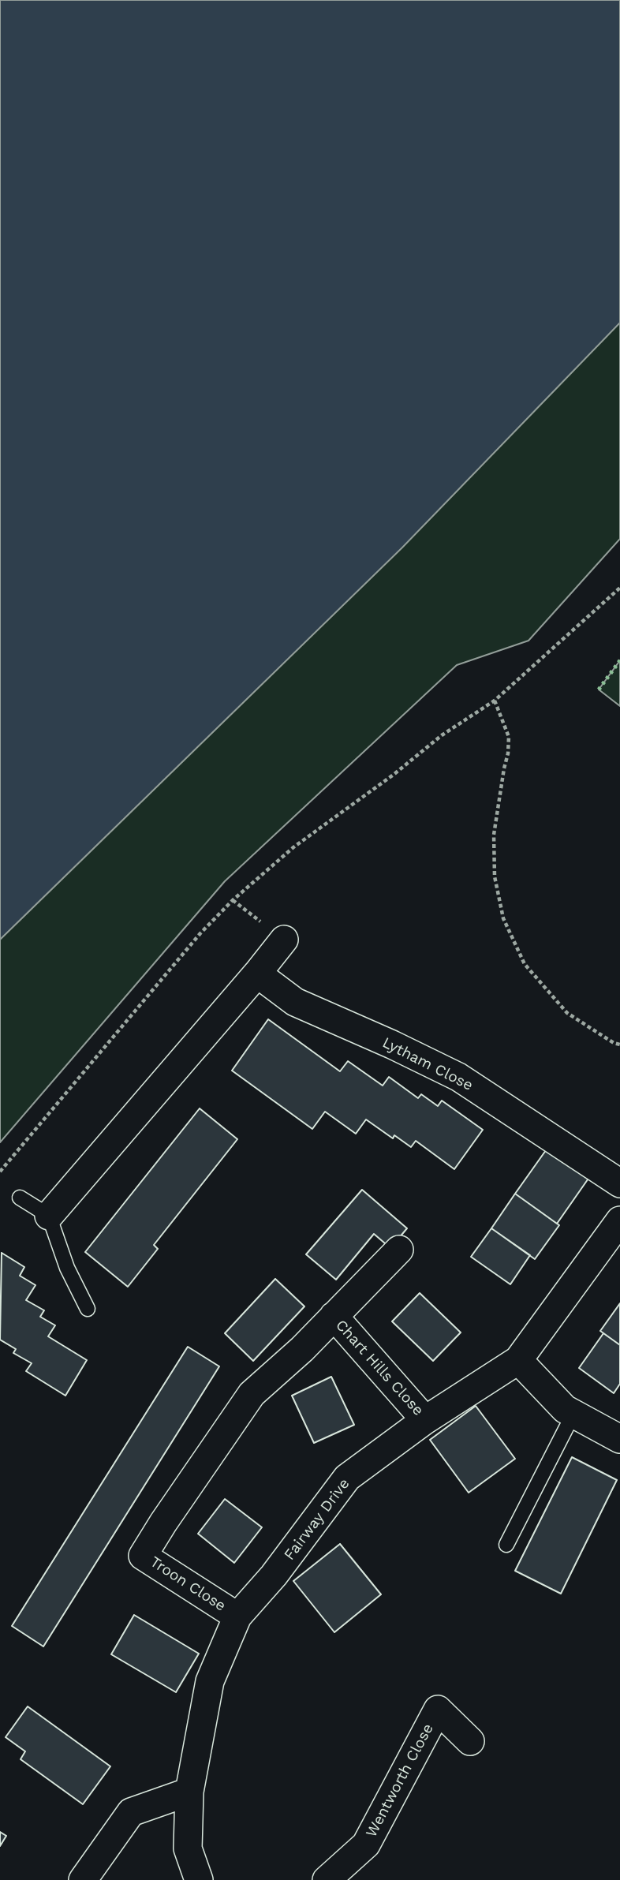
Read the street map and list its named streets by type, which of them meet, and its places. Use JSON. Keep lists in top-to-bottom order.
{
  "streets": {
    "street": [
      "Lytham Close",
      "Chart Hills Close",
      "Fairway Drive",
      "Troon Close",
      "Wentworth Close"
    ]
  },
  "crossings": [
    ["Chart Hills Close", "Fairway Drive"],
    ["Chart Hills Close", "Troon Close"],
    ["Fairway Drive", "Troon Close"]
  ]
}
